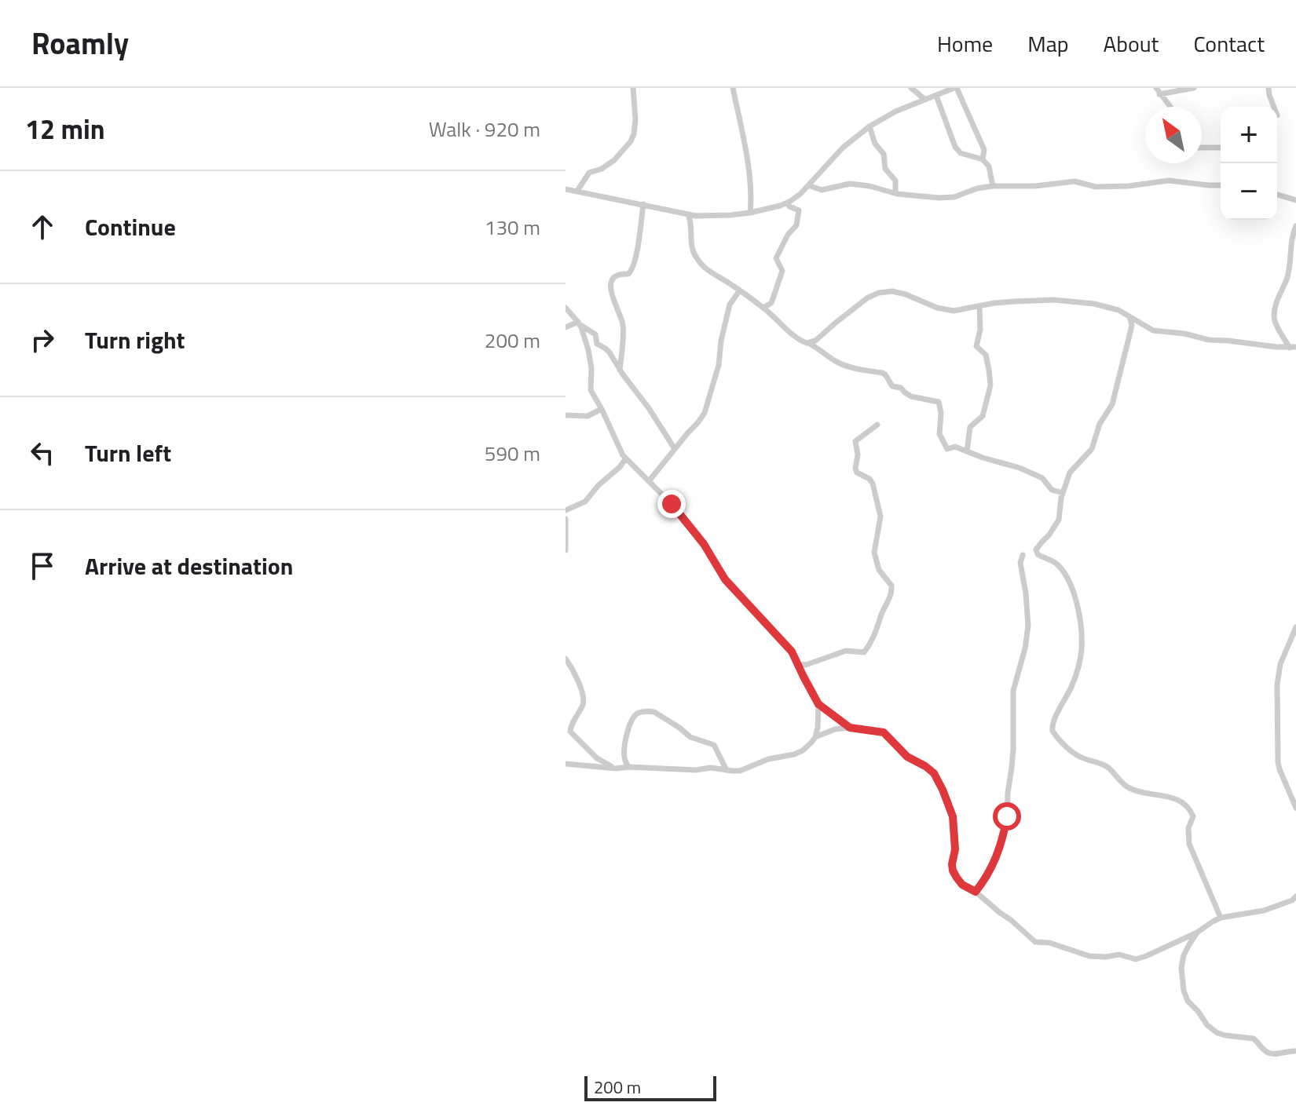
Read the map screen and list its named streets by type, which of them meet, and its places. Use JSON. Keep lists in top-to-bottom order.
{
  "scale_bar": "200 m",
  "north": "top left",
  "page": {
    "header": "Roamly",
    "nav": [
      "Home",
      "Map",
      "About",
      "Contact"
    ],
    "heading": ["12 min", "Walk · 920 m"],
    "map_buttons": ["+", "−"],
    "list": [
      ["Continue", "130 m"],
      ["Turn right", "200 m"],
      ["Turn left", "590 m"],
      "Arrive at destination"
    ],
    "scale": "200 m"
  }
}
